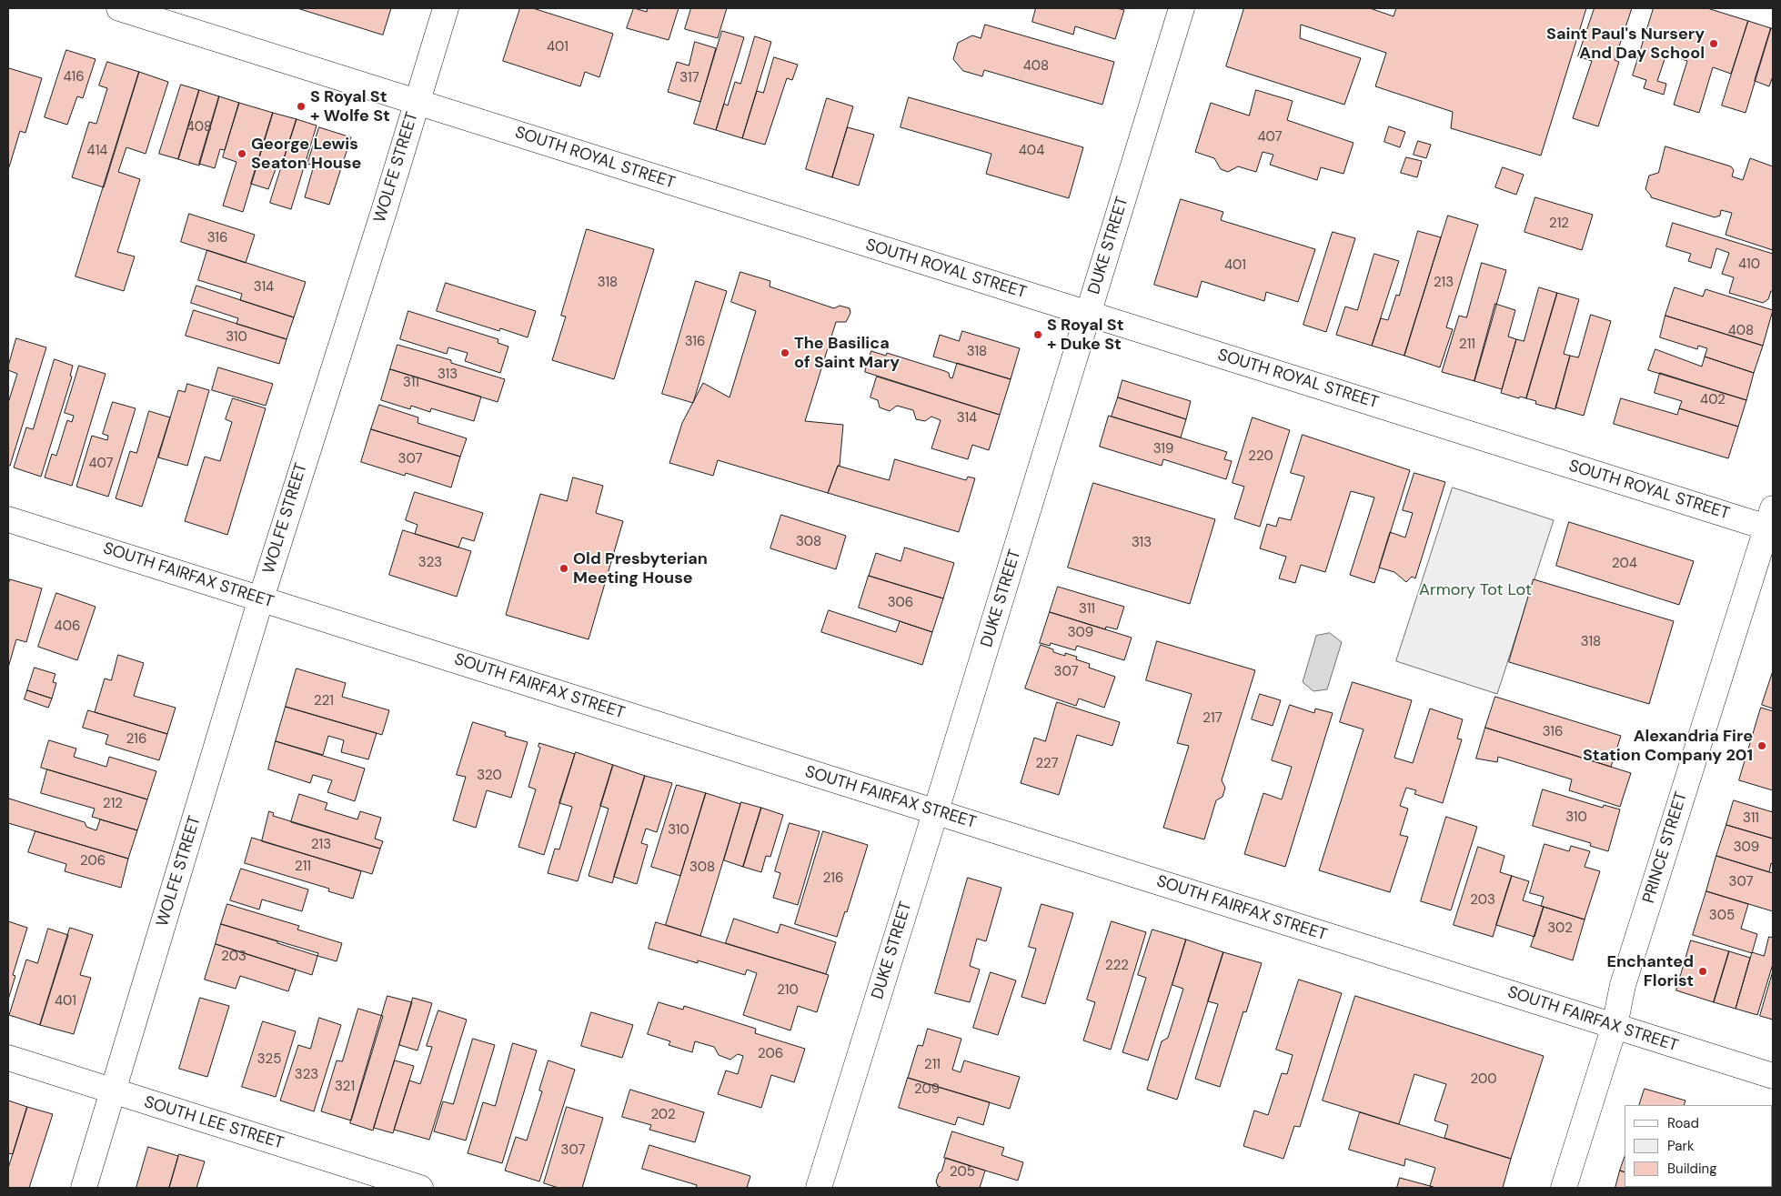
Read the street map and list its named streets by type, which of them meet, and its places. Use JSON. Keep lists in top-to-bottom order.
{
  "streets": {
    "street": [
      "SOUTH ROYAL STREET",
      "WOLFE STREET",
      "DUKE STREET",
      "SOUTH FAIRFAX STREET",
      "PRINCE STREET",
      "SOUTH LEE STREET"
    ]
  },
  "crossings": [
    ["SOUTH ROYAL STREET", "WOLFE STREET"],
    ["SOUTH ROYAL STREET", "DUKE STREET"],
    ["SOUTH ROYAL STREET", "PRINCE STREET"],
    ["WOLFE STREET", "SOUTH FAIRFAX STREET"],
    ["WOLFE STREET", "SOUTH LEE STREET"],
    ["DUKE STREET", "SOUTH FAIRFAX STREET"],
    ["SOUTH FAIRFAX STREET", "PRINCE STREET"]
  ],
  "parks": ["Armory Tot Lot"],
  "places": [
    "Saint Paul's Nursery And Day School",
    "S Royal St + Wolfe St",
    "George Lewis Seaton House",
    "S Royal St + Duke St",
    "The Basilica of Saint Mary",
    "Old Presbyterian Meeting House",
    "Alexandria Fire Station Company 201",
    "Enchanted Florist"
  ],
  "house_numbers": [
    "401",
    "408",
    "416",
    "317",
    "408",
    "407",
    "414",
    "404",
    "212",
    "316",
    "410",
    "401",
    "318",
    "213",
    "314",
    "408",
    "310",
    "316",
    "211",
    "318",
    "313",
    "311",
    "402",
    "314",
    "319",
    "220",
    "307",
    "407",
    "308",
    "313",
    "323",
    "204",
    "306",
    "311",
    "406",
    "309",
    "318",
    "307",
    "221",
    "217",
    "316",
    "216",
    "227",
    "320",
    "212",
    "310",
    "311",
    "310",
    "213",
    "309",
    "206",
    "211",
    "308",
    "216",
    "307",
    "203",
    "305",
    "302",
    "203",
    "222",
    "210",
    "401",
    "206",
    "325",
    "211",
    "323",
    "200",
    "321",
    "209",
    "202",
    "307",
    "205"
  ],
  "legend": ["Road", "Park", "Building"]
}
